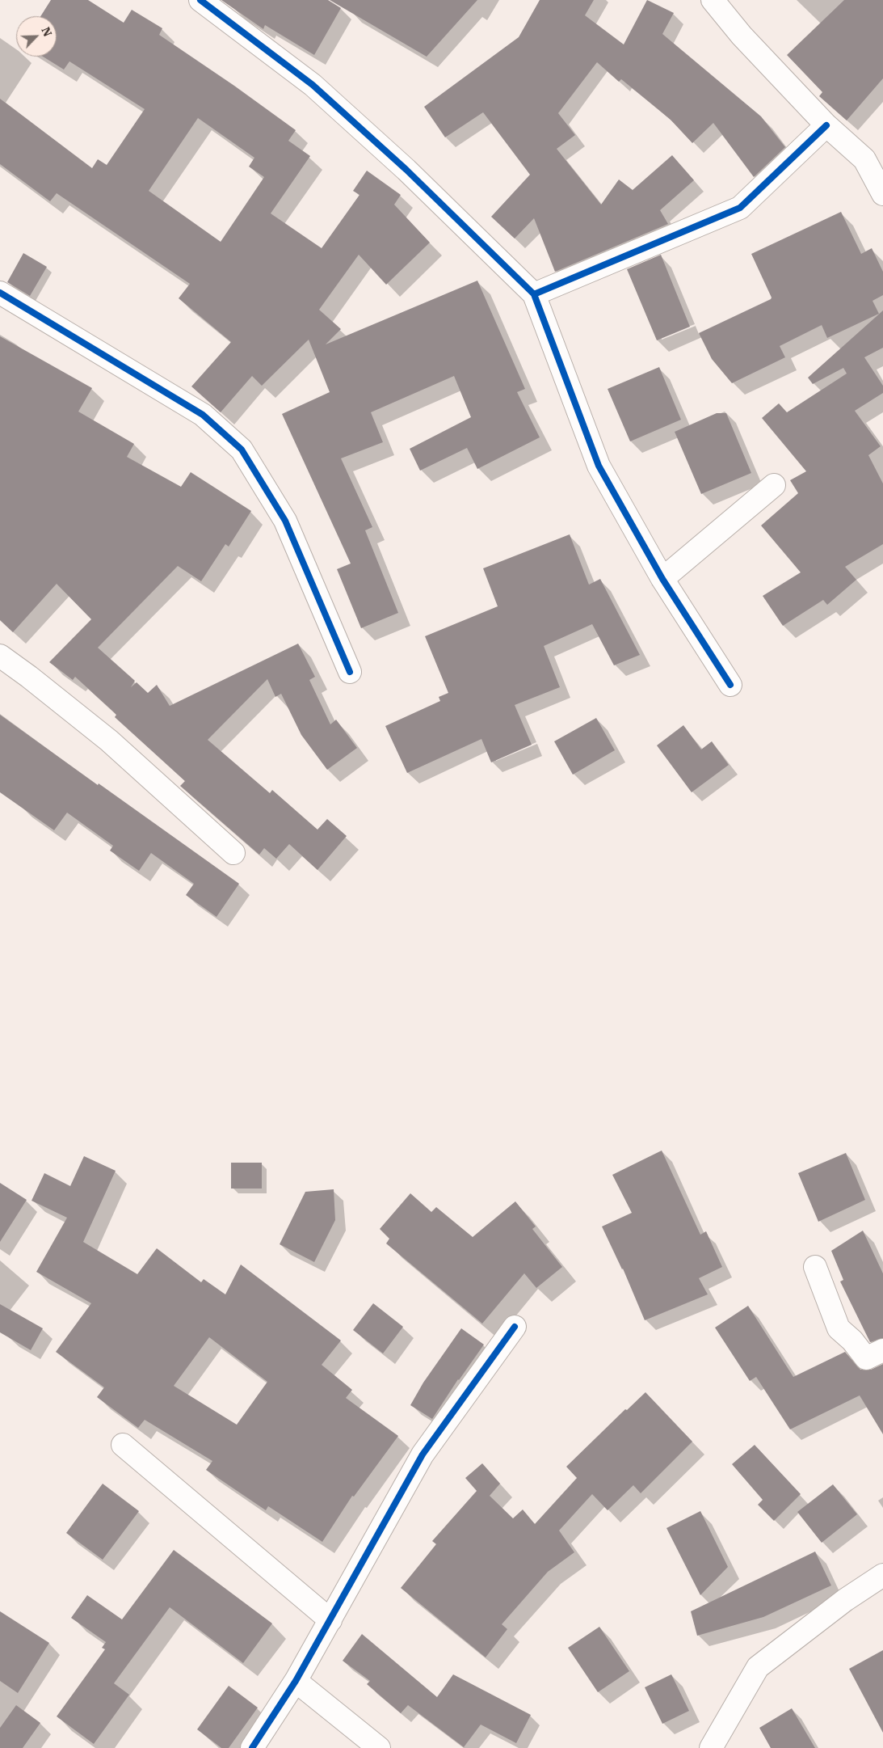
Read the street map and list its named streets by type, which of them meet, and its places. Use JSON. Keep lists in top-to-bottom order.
{
  "north": "top right"
}
